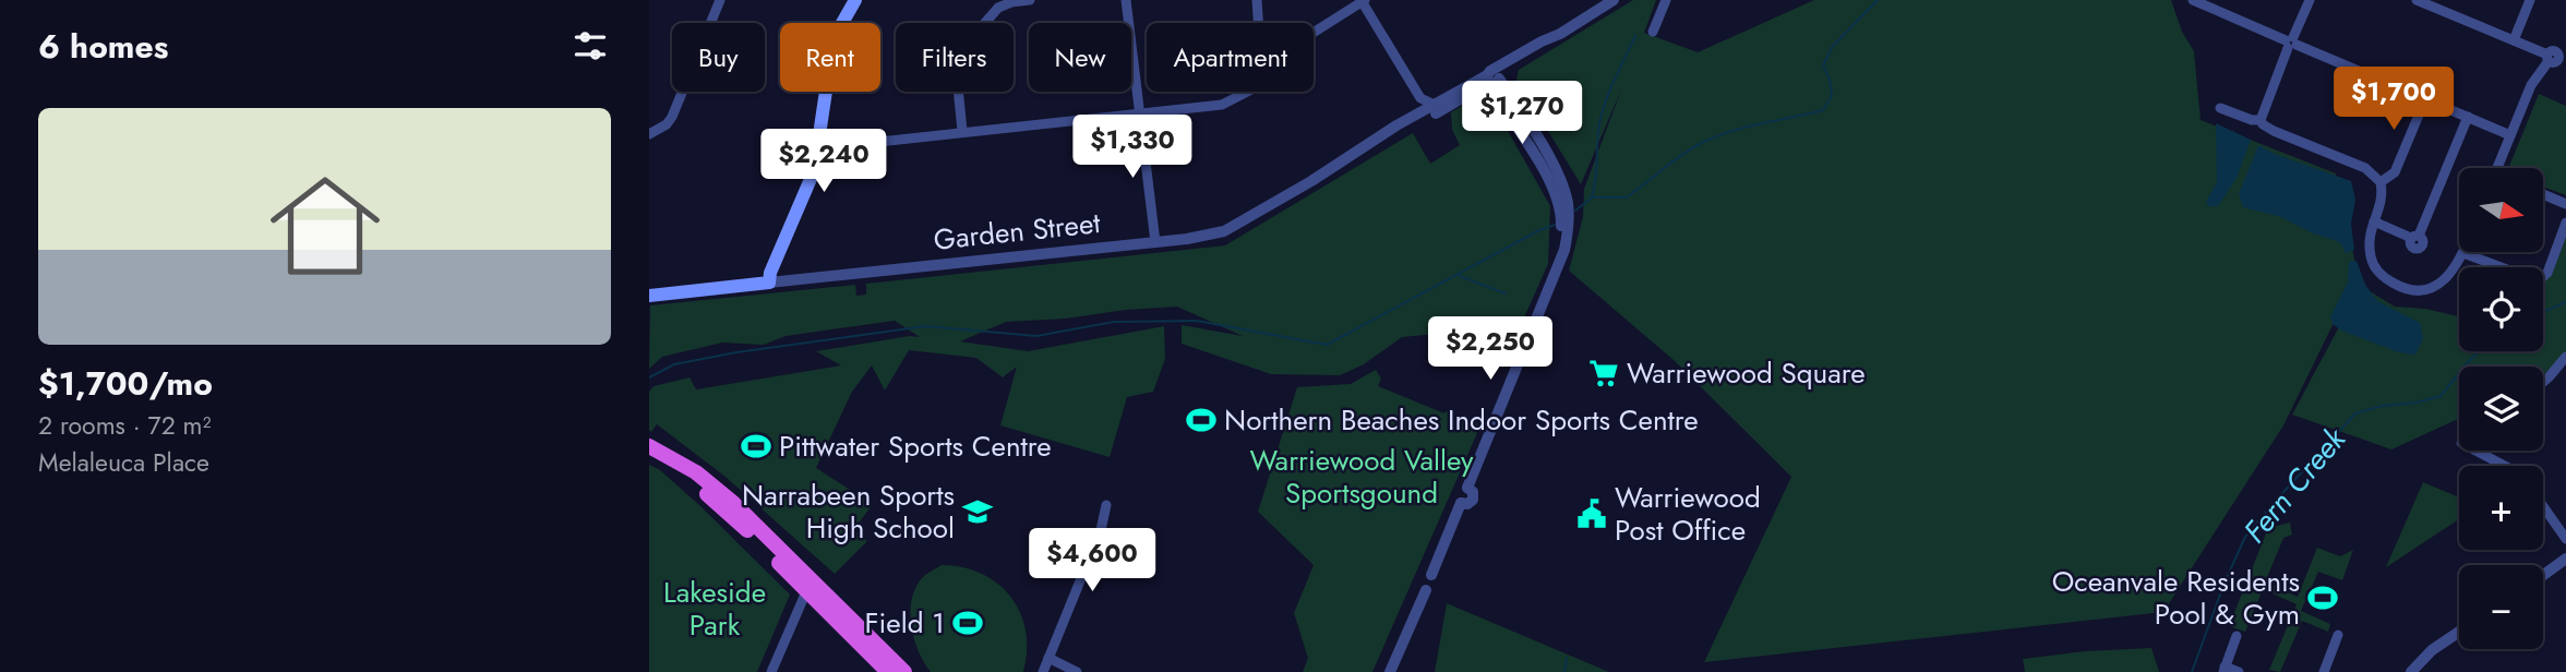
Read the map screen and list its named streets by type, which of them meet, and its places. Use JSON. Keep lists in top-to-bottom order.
{
  "streets": {
    "main road": ["Garden Street"]
  },
  "water": ["Fern Creek"],
  "parks": ["Warriewood Valley Sportsgound", "Lakeside Park"],
  "places": {
    "supermarket": ["Warriewood Square"],
    "sports": [
      "Northern Beaches Indoor Sports Centre",
      "Pittwater Sports Centre",
      "Oceanvale Residents Pool & Gym",
      "Field 1"
    ],
    "school or university": ["Narrabeen Sports High School"],
    "public building": ["Warriewood Post Office"]
  },
  "north": "right",
  "page": {
    "heading": "6 homes",
    "chip": [
      "Buy",
      "Rent",
      "Filters",
      "New",
      "Apartment"
    ],
    "price": [
      "$1,700",
      "$1,270",
      "$1,330",
      "$2,240",
      "$2,250",
      "$4,600"
    ],
    "list": [
      {
        "name": "$1,700/mo",
        "note": "2 rooms · 72 m² · Melaleuca Place"
      }
    ],
    "map_buttons": ["+", "−"]
  }
}
